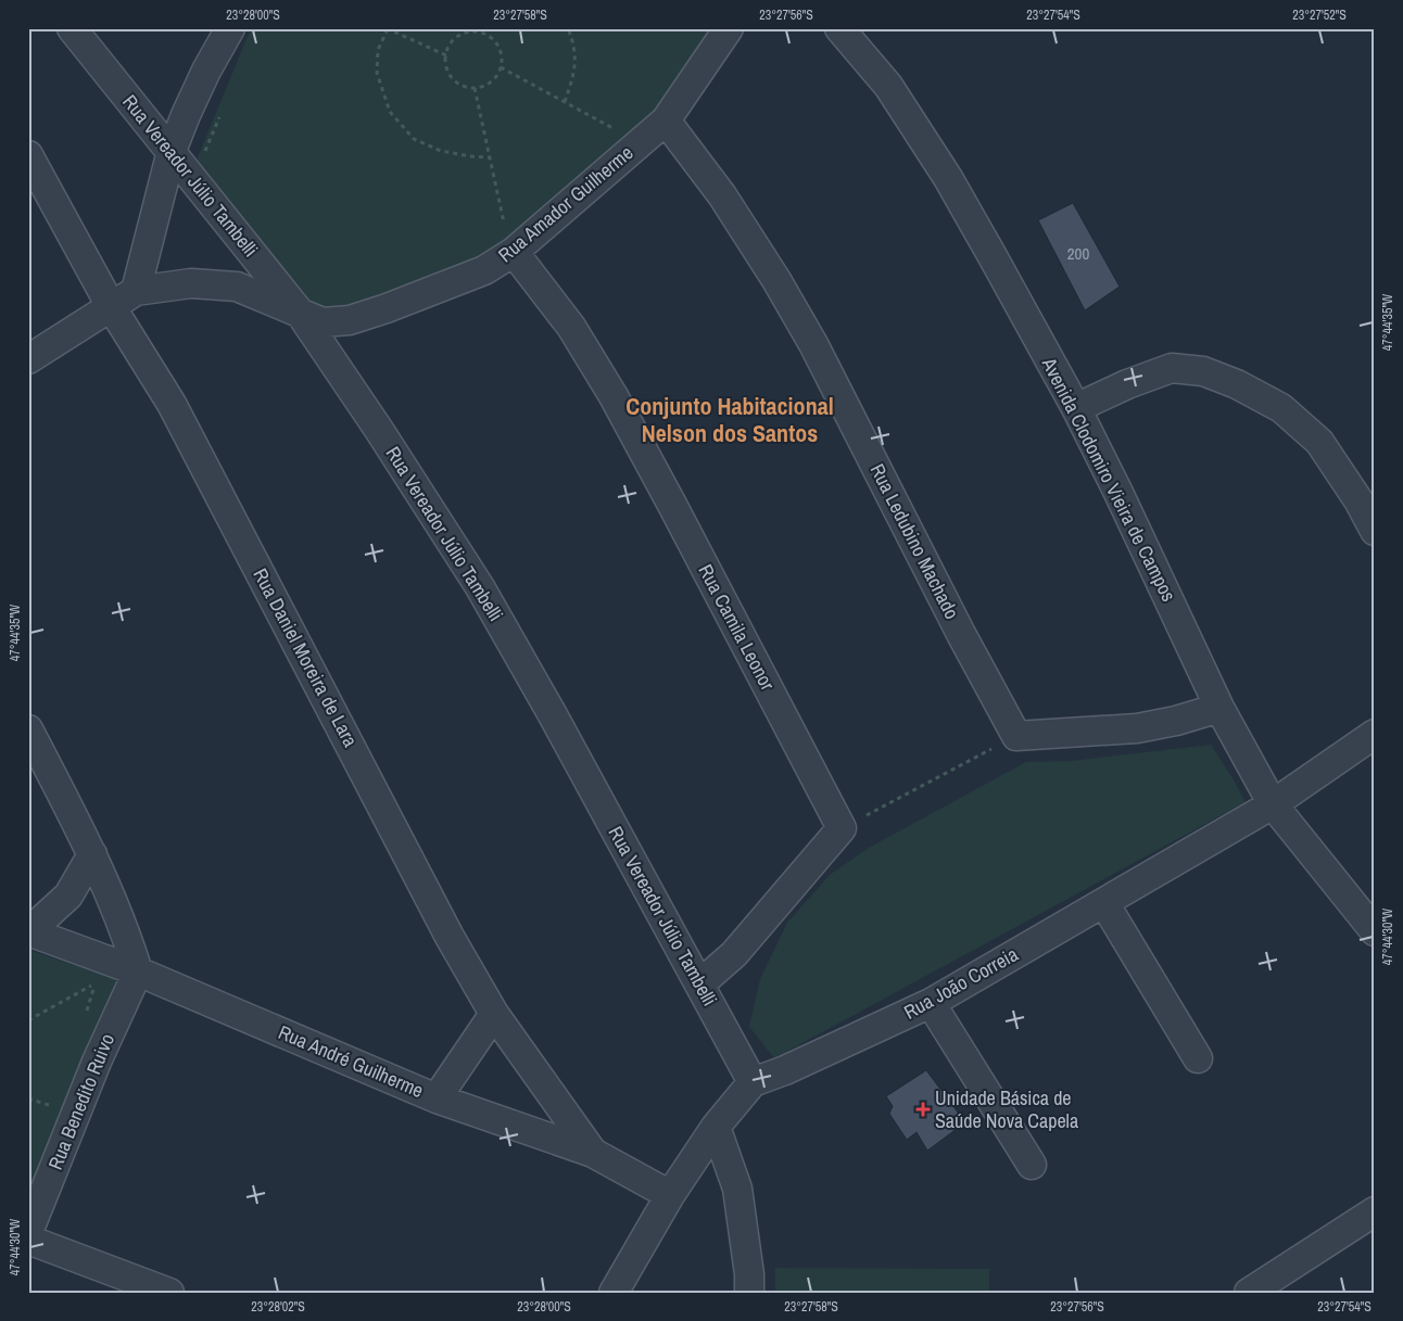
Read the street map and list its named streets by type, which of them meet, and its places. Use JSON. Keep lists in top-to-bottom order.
{
  "streets": {
    "street": [
      "Rua Vereador Júlio Tambelli",
      "Rua Amador Guilherme",
      "Avenida Clodomiro Vieira de Campos",
      "Rua Ledubino Machado",
      "Rua Camila Leonor",
      "Rua Daniel Moreira de Lara",
      "Rua João Correia",
      "Rua André Guilherme",
      "Rua Benedito Ruivo"
    ]
  },
  "crossings": [
    ["Rua Vereador Júlio Tambelli", "Rua Amador Guilherme"],
    ["Rua Vereador Júlio Tambelli", "Rua João Correia"],
    ["Rua Amador Guilherme", "Rua Ledubino Machado"],
    ["Rua Amador Guilherme", "Rua Camila Leonor"],
    ["Rua Amador Guilherme", "Rua Daniel Moreira de Lara"],
    ["Avenida Clodomiro Vieira de Campos", "Rua João Correia"],
    ["Rua Daniel Moreira de Lara", "Rua André Guilherme"],
    ["Rua André Guilherme", "Rua Benedito Ruivo"]
  ],
  "districts": ["Conjunto Habitacional Nelson dos Santos"],
  "places": {
    "health": ["Unidade Básica de Saúde Nova Capela"]
  },
  "house_numbers": ["200"],
  "coordinates": [
    "23°28'00\"S",
    "23°27'58\"S",
    "23°27'56\"S",
    "23°27'54\"S",
    "23°27'52\"S",
    "47°44'35\"W",
    "47°44'30\"W",
    "23°28'02\"S"
  ]
}
